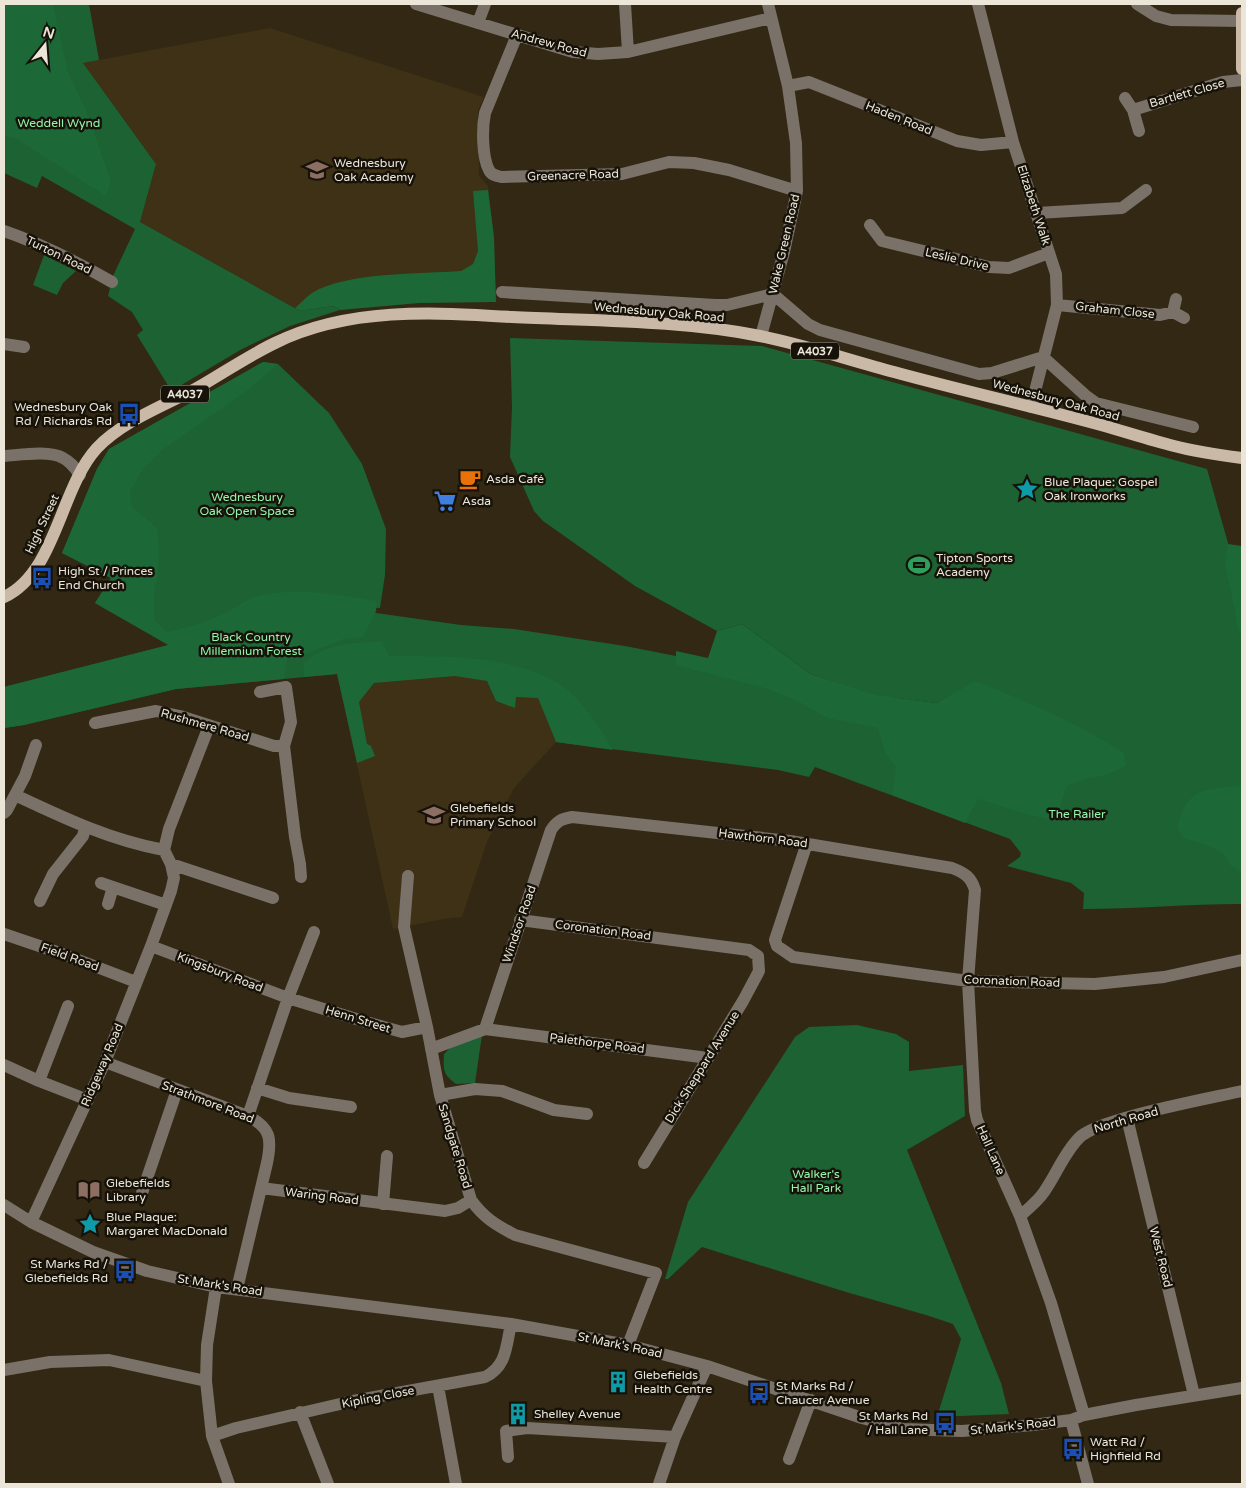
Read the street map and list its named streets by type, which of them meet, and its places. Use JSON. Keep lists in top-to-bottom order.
{
  "streets": {
    "main road": ["Wednesbury Oak Road", "A4037", "High Street"],
    "street": [
      "Andrew Road",
      "Bartlett Close",
      "Haden Road",
      "Greenacre Road",
      "Elizabeth Walk",
      "Wake Green Road",
      "Turton Road",
      "Leslie Drive",
      "Graham Close",
      "Rushmere Road",
      "Hawthorn Road",
      "Windsor Road",
      "Coronation Road",
      "Field Road",
      "Kingsbury Road",
      "Henn Street",
      "Palethorpe Road",
      "Ridgeway Road",
      "Dick Sheppard Avenue",
      "Strathmore Road",
      "North Road",
      "Sandgate Road",
      "Hall Lane",
      "Waring Road",
      "West Road",
      "St Mark's Road",
      "Kipling Close"
    ]
  },
  "crossings": [
    ["Andrew Road", "Greenacre Road"],
    ["Andrew Road", "Wake Green Road"],
    ["Haden Road", "Elizabeth Walk"],
    ["Haden Road", "Wake Green Road"],
    ["Greenacre Road", "Wake Green Road"],
    ["Elizabeth Walk", "Leslie Drive"],
    ["Elizabeth Walk", "Graham Close"],
    ["Elizabeth Walk", "Wednesbury Oak Road"],
    ["Wake Green Road", "Wednesbury Oak Road"],
    ["Wednesbury Oak Road", "High Street"],
    ["Hawthorn Road", "Windsor Road"],
    ["Hawthorn Road", "Coronation Road"],
    ["Hawthorn Road", "Hall Lane"],
    ["Windsor Road", "Coronation Road"],
    ["Windsor Road", "Palethorpe Road"],
    ["Coronation Road", "Dick Sheppard Avenue"],
    ["Coronation Road", "Hall Lane"],
    ["Field Road", "Ridgeway Road"],
    ["Kingsbury Road", "Henn Street"],
    ["Kingsbury Road", "Ridgeway Road"],
    ["Henn Street", "Sandgate Road"],
    ["Palethorpe Road", "Dick Sheppard Avenue"],
    ["Ridgeway Road", "Strathmore Road"],
    ["Ridgeway Road", "St Mark's Road"],
    ["Strathmore Road", "Waring Road"],
    ["Strathmore Road", "St Mark's Road"],
    ["North Road", "Hall Lane"],
    ["North Road", "West Road"],
    ["Sandgate Road", "Waring Road"],
    ["Sandgate Road", "St Mark's Road"],
    ["Hall Lane", "St Mark's Road"],
    ["West Road", "St Mark's Road"],
    ["St Mark's Road", "Kipling Close"]
  ],
  "parks": [
    "Weddell Wynd",
    "Wednesbury Oak Open Space",
    "Black Country Millennium Forest",
    "The Railer",
    "Walker's Hall Park"
  ],
  "places": {
    "school or university": ["Wednesbury Oak Academy", "Glebefields Primary School"],
    "bus stop": [
      "Wednesbury Oak Rd / Richards Rd",
      "High St / Princes End Church",
      "St Marks Rd / Glebefields Rd",
      "St Marks Rd / Chaucer Avenue",
      "St Marks Rd / Hall Lane",
      "Watt Rd / Highfield Rd"
    ],
    "cafe": ["Asda Café"],
    "place": ["Blue Plaque: Gospel Oak Ironworks", "Blue Plaque: Margaret MacDonald"],
    "supermarket": ["Asda"],
    "sports": ["Tipton Sports Academy"],
    "library": ["Glebefields Library"],
    "building": ["Glebefields Health Centre", "Shelley Avenue"]
  },
  "north": "top"
}
